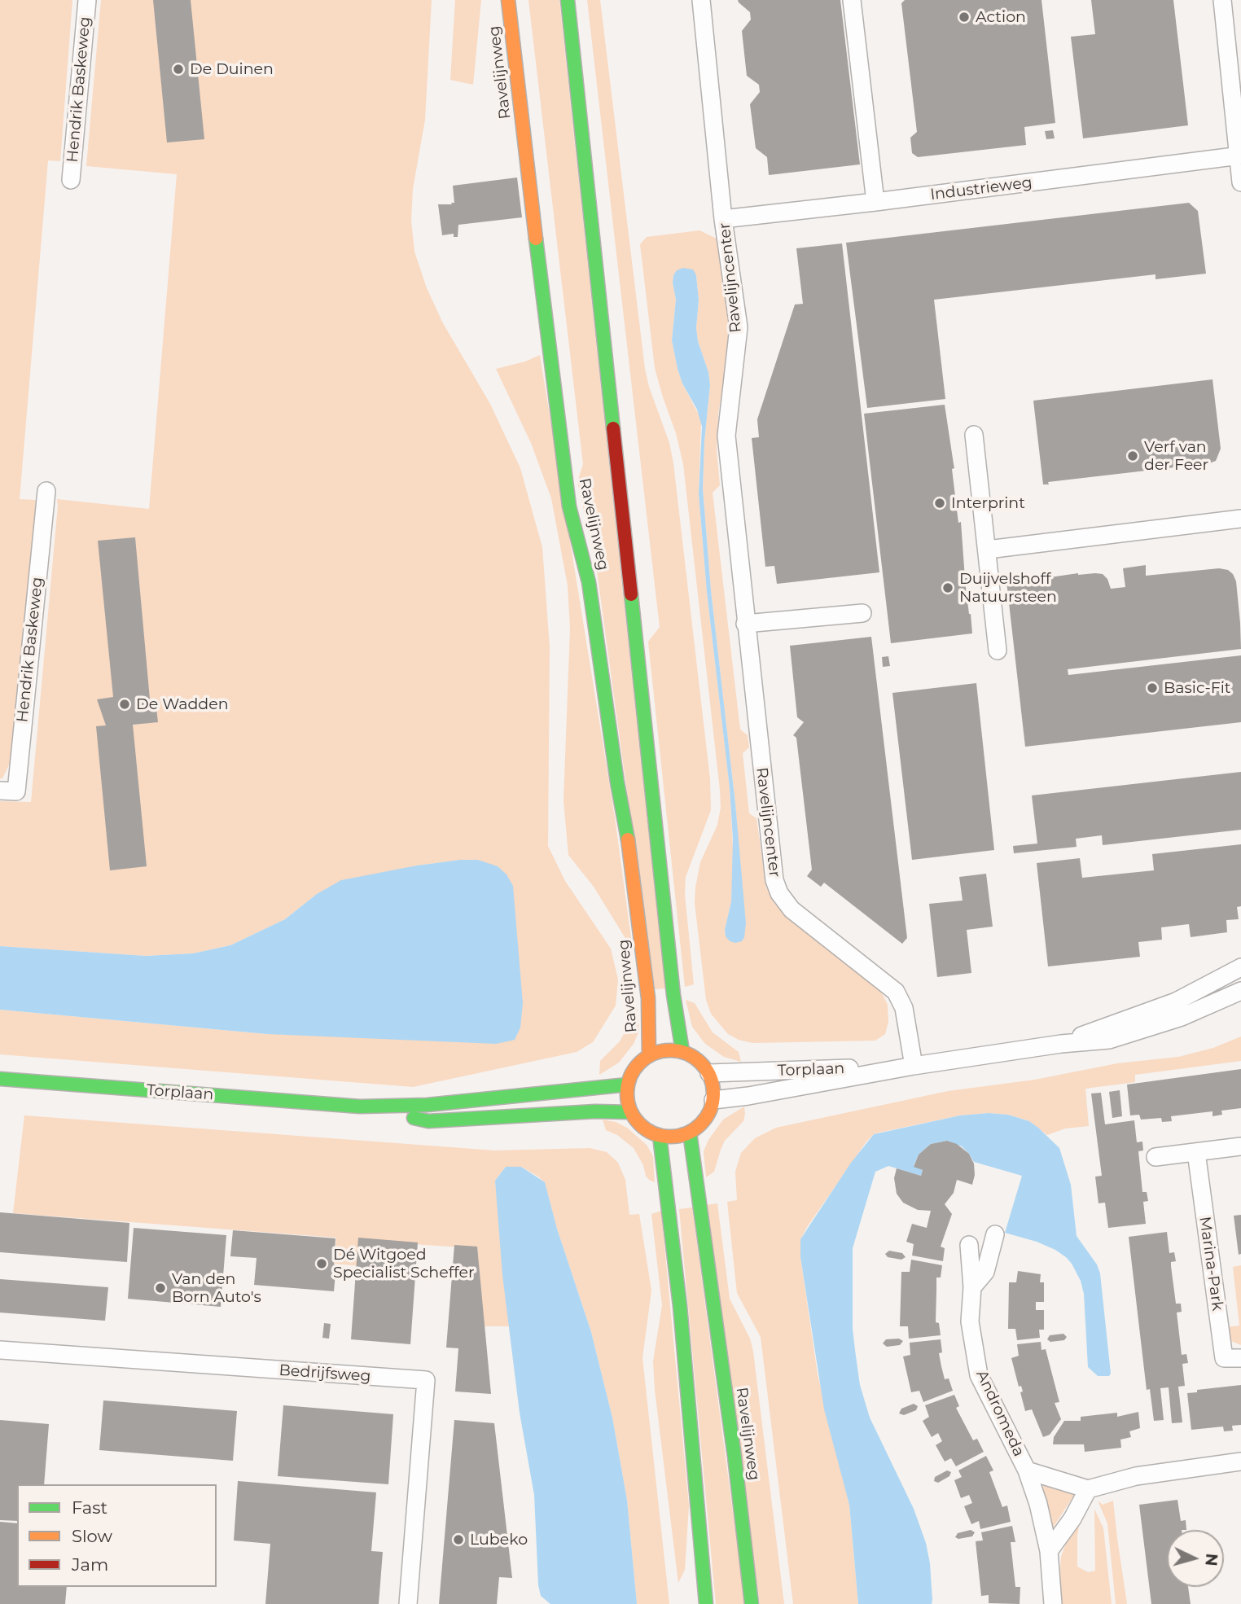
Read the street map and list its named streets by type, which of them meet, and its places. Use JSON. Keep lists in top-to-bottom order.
{
  "streets": {
    "main road": ["Ravelijnweg", "Torplaan"],
    "street": [
      "Hendrik Baskeweg",
      "Industrieweg",
      "Ravelijncenter",
      "Marina-Park",
      "Bedrijfsweg",
      "Andromeda"
    ]
  },
  "crossings": [
    ["Ravelijnweg", "Torplaan"],
    ["Industrieweg", "Ravelijncenter"],
    ["Ravelijncenter", "Torplaan"]
  ],
  "places": [
    "Action",
    "De Duinen",
    "Verf van der Feer",
    "Interprint",
    "Duijvelshoff Natuursteen",
    "Basic-Fit",
    "De Wadden",
    "Dé Witgoed Specialist Scheffer",
    "Van den Born Auto's",
    "Lubeko"
  ],
  "legend": ["Fast", "Slow", "Jam"],
  "north": "right"
}
